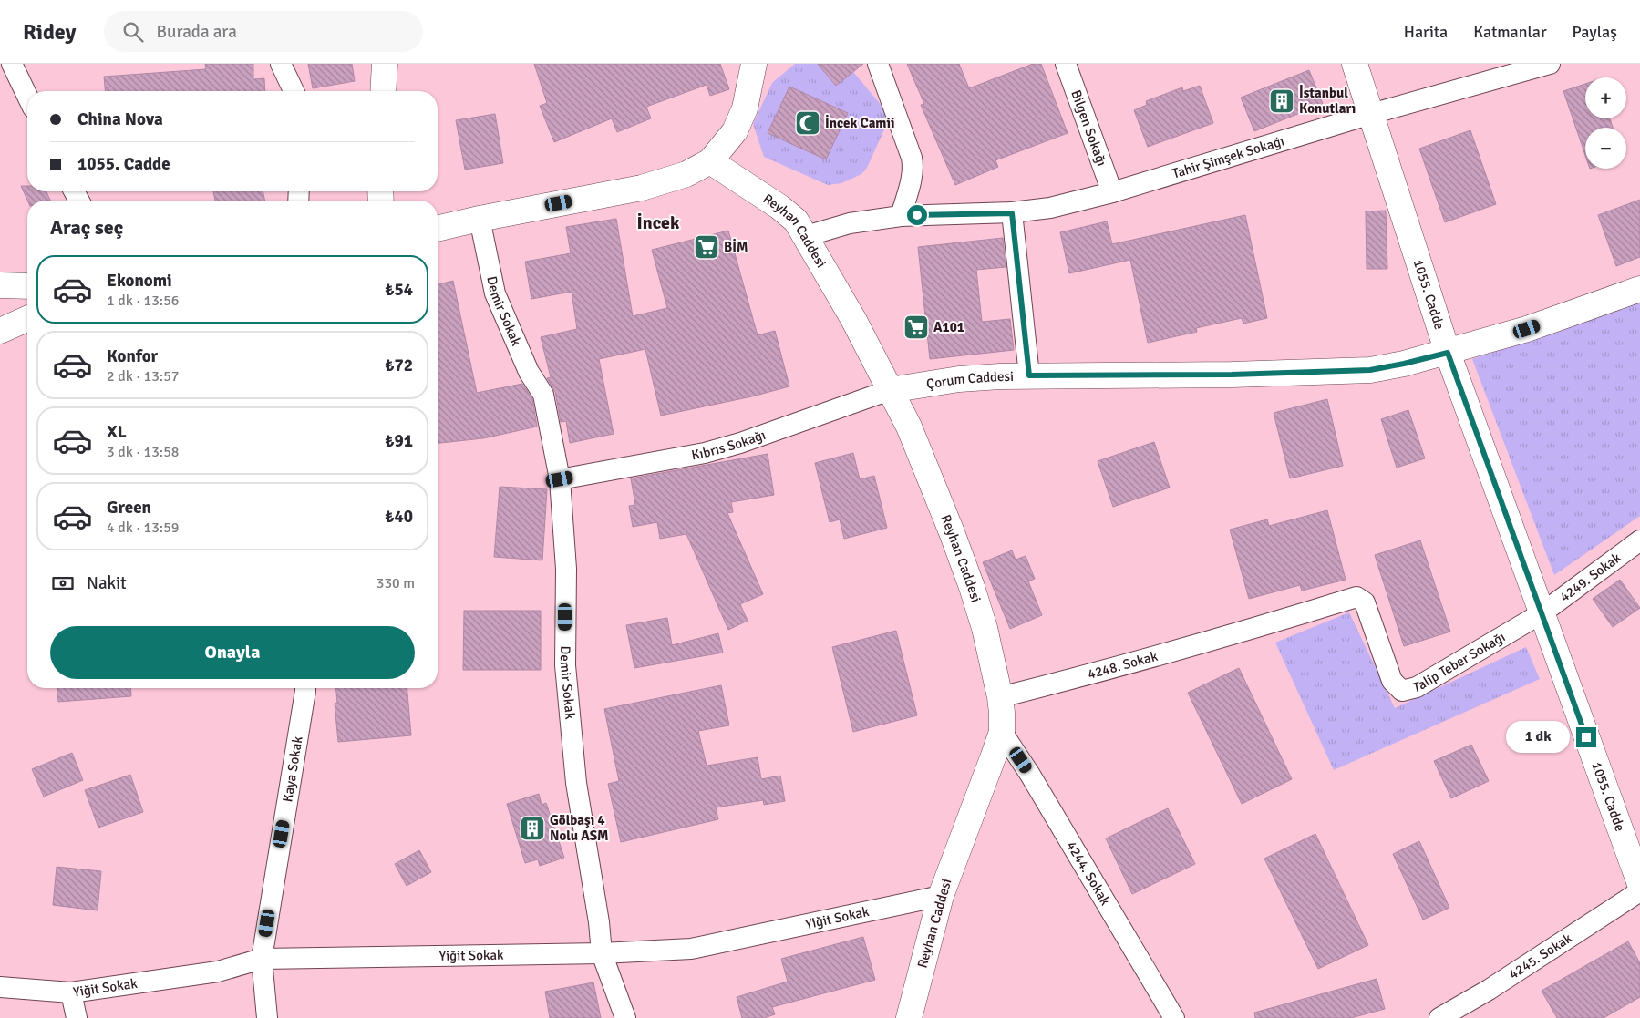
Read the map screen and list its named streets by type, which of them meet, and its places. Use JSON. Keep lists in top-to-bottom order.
{
  "streets": {
    "street": [
      "Bilgen Sokağı",
      "Tahir Şimşek Sokağı",
      "Reyhan Caddesi",
      "1055. Cadde",
      "Demir Sokak",
      "Çorum Caddesi",
      "Kıbrıs Sokağı",
      "4249. Sokak",
      "Talip Teber Sokağı",
      "4248. Sokak",
      "Kaya Sokak",
      "4244. Sokak",
      "Yiğit Sokak",
      "4245. Sokak"
    ]
  },
  "crossings": [
    ["Bilgen Sokağı", "Tahir Şimşek Sokağı"],
    ["Tahir Şimşek Sokağı", "Reyhan Caddesi"],
    ["Tahir Şimşek Sokağı", "1055. Cadde"],
    ["Reyhan Caddesi", "Çorum Caddesi"],
    ["Reyhan Caddesi", "Kıbrıs Sokağı"],
    ["Reyhan Caddesi", "4248. Sokak"],
    ["Reyhan Caddesi", "4244. Sokak"],
    ["Reyhan Caddesi", "Yiğit Sokak"],
    ["1055. Cadde", "Çorum Caddesi"],
    ["1055. Cadde", "4249. Sokak"],
    ["1055. Cadde", "Talip Teber Sokağı"],
    ["Demir Sokak", "Kıbrıs Sokağı"],
    ["Demir Sokak", "Yiğit Sokak"],
    ["Çorum Caddesi", "Kıbrıs Sokağı"],
    ["4249. Sokak", "Talip Teber Sokağı"],
    ["Talip Teber Sokağı", "4248. Sokak"],
    ["Kaya Sokak", "Yiğit Sokak"]
  ],
  "districts": ["İncek"],
  "places": {
    "building": ["İstanbul Konutları", "Gölbaşı 4 Nolu ASM"],
    "mosque": ["İncek Camii"],
    "supermarket": ["BİM", "A101"]
  },
  "page": {
    "header": "Ridey",
    "search": "Burada ara",
    "nav": ["Harita", "Katmanlar", "Paylaş"],
    "map_buttons": ["+", "−"],
    "banner": ["China Nova", "1055. Cadde"],
    "heading": "Araç seç",
    "list": [
      {
        "name": "Ekonomi",
        "note": "1 dk · 13:56",
        "value": "₺54"
      },
      {
        "name": "Konfor",
        "note": "2 dk · 13:57",
        "value": "₺72"
      },
      {
        "name": "XL",
        "note": "3 dk · 13:58",
        "value": "₺91"
      },
      {
        "name": "Green",
        "note": "4 dk · 13:59",
        "value": "₺40"
      }
    ],
    "pay": ["Nakit", "330 m"],
    "buttons": "Onayla",
    "bubble": "1 dk"
  }
}
